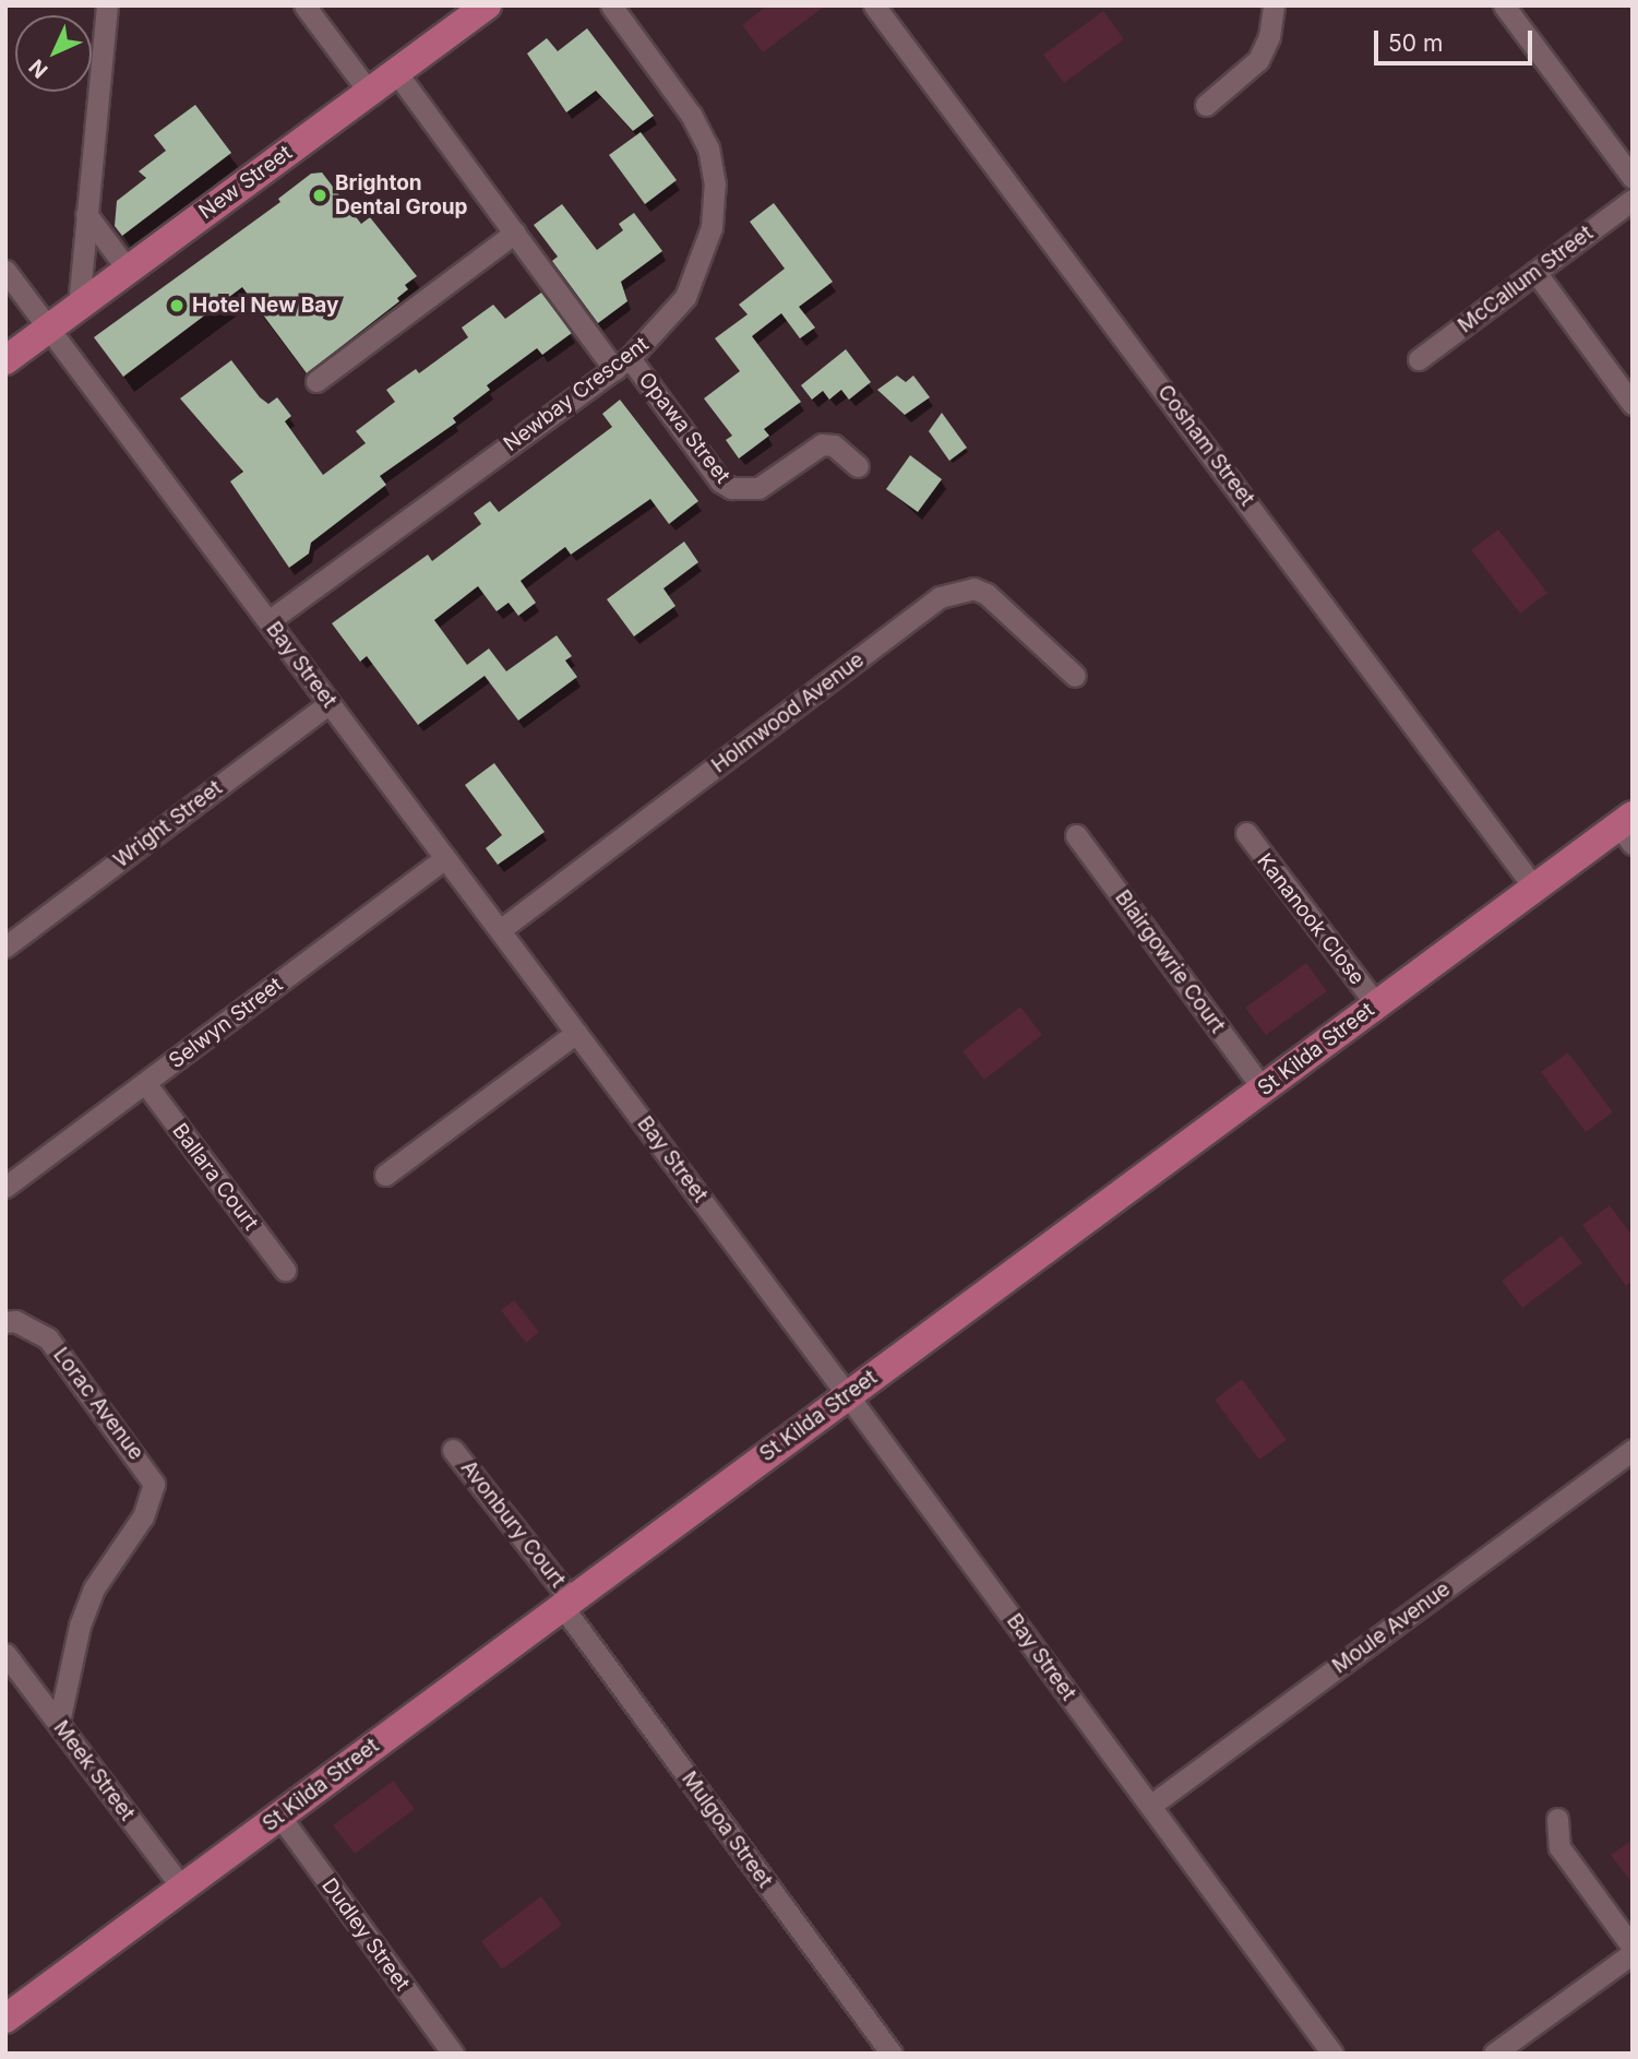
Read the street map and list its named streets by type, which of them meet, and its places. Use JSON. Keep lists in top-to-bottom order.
{
  "streets": {
    "main road": ["New Street", "St Kilda Street"],
    "street": [
      "McCallum Street",
      "Newbay Crescent",
      "Opawa Street",
      "Cosham Street",
      "Bay Street",
      "Holmwood Avenue",
      "Wright Street",
      "Kananook Close",
      "Blairgowrie Court",
      "Selwyn Street",
      "Ballara Court",
      "Lorac Avenue",
      "Avonbury Court",
      "Moule Avenue",
      "Meek Street",
      "Mulgoa Street",
      "Dudley Street"
    ]
  },
  "crossings": [
    ["New Street", "Bay Street"],
    ["Newbay Crescent", "Opawa Street"],
    ["Newbay Crescent", "Bay Street"],
    ["Cosham Street", "St Kilda Street"],
    ["Bay Street", "Holmwood Avenue"],
    ["Bay Street", "Wright Street"],
    ["Bay Street", "Selwyn Street"],
    ["Bay Street", "St Kilda Street"],
    ["Bay Street", "Moule Avenue"],
    ["Kananook Close", "St Kilda Street"],
    ["Blairgowrie Court", "St Kilda Street"],
    ["Selwyn Street", "Ballara Court"],
    ["St Kilda Street", "Avonbury Court"],
    ["St Kilda Street", "Meek Street"],
    ["St Kilda Street", "Mulgoa Street"],
    ["St Kilda Street", "Dudley Street"],
    ["Lorac Avenue", "Meek Street"],
    ["Avonbury Court", "Mulgoa Street"]
  ],
  "places": ["Brighton Dental Group", "Hotel New Bay"],
  "scale_bar": "50 m",
  "north": "bottom left"
}
